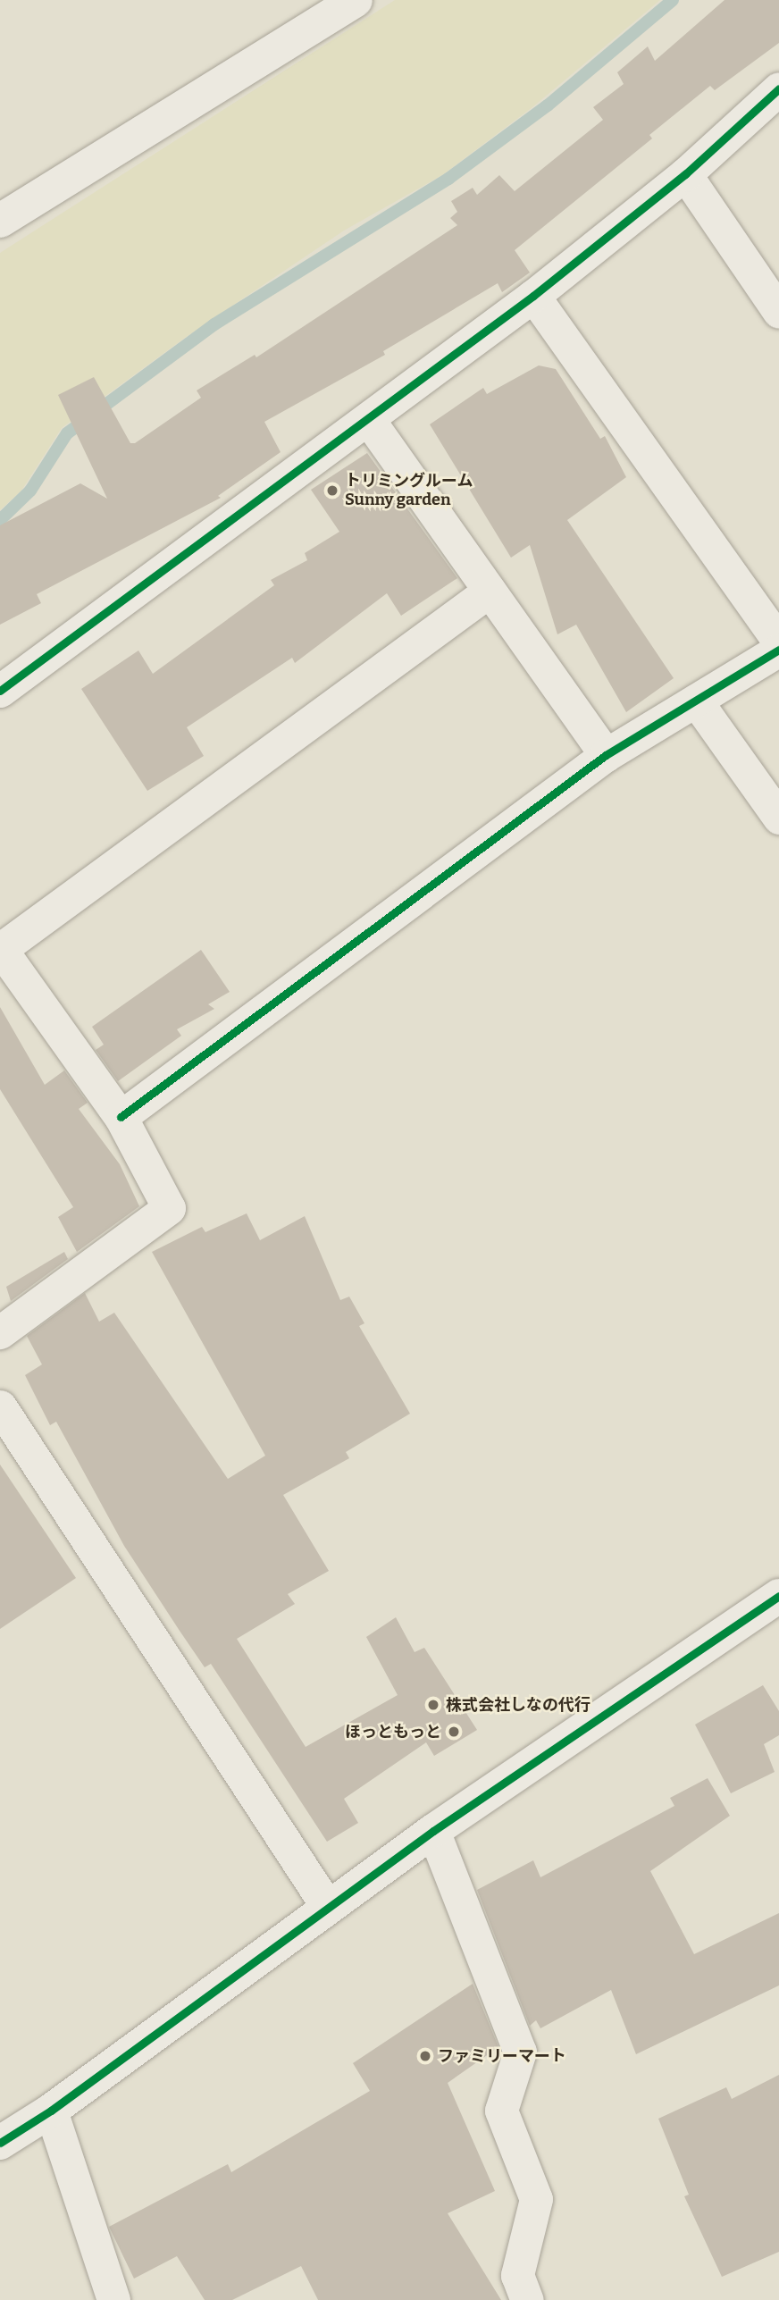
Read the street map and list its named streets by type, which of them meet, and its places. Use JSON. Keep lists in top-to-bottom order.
{
  "places": [
    "トリミングルーム Sunny garden",
    "株式会社しなの代行",
    "ほっともっと",
    "ファミリーマート"
  ]
}
